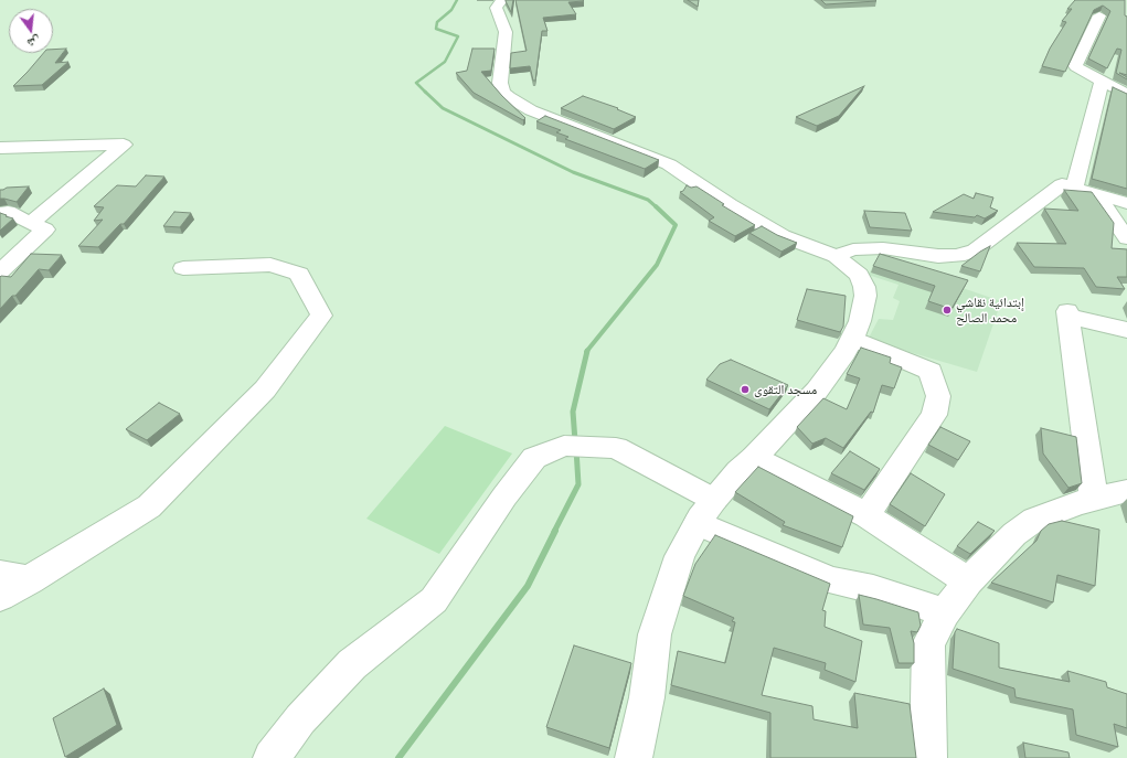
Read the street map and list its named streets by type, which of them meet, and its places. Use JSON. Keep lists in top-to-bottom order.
{
  "places": ["إبتدائية نقاشي محمد الصالح", "مسجد التقوى"],
  "north": "bottom"
}
